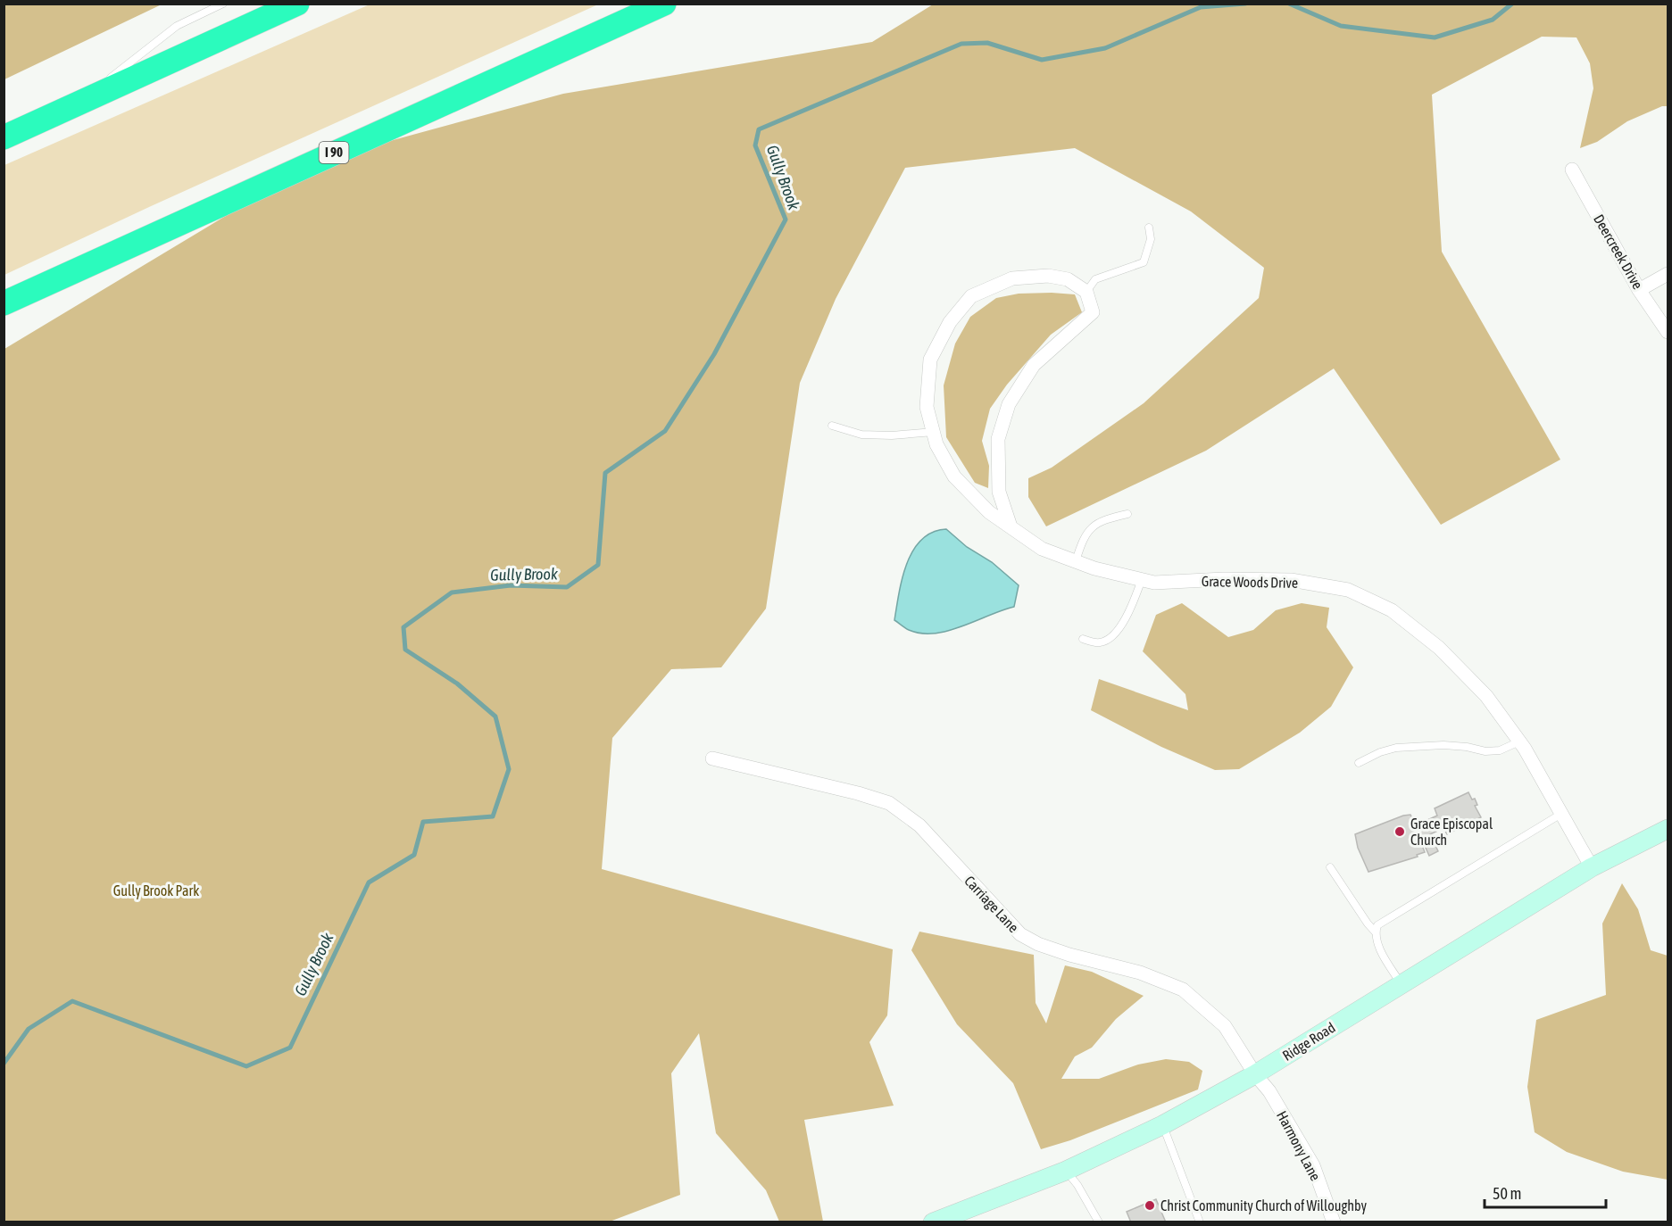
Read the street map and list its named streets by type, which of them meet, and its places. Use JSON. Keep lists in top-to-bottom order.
{
  "streets": {
    "highway": ["I 90"],
    "main road": ["Ridge Road"],
    "street": [
      "Deercreek Drive",
      "Grace Woods Drive",
      "Carriage Lane",
      "Harmony Lane"
    ]
  },
  "crossings": [
    ["Grace Woods Drive", "Ridge Road"],
    ["Carriage Lane", "Ridge Road"],
    ["Carriage Lane", "Harmony Lane"],
    ["Ridge Road", "Harmony Lane"]
  ],
  "water": ["Gully Brook"],
  "parks": ["Gully Brook Park"],
  "places": ["Grace Episcopal Church", "Christ Community Church of Willoughby"],
  "scale_bar": "50 m"
}
